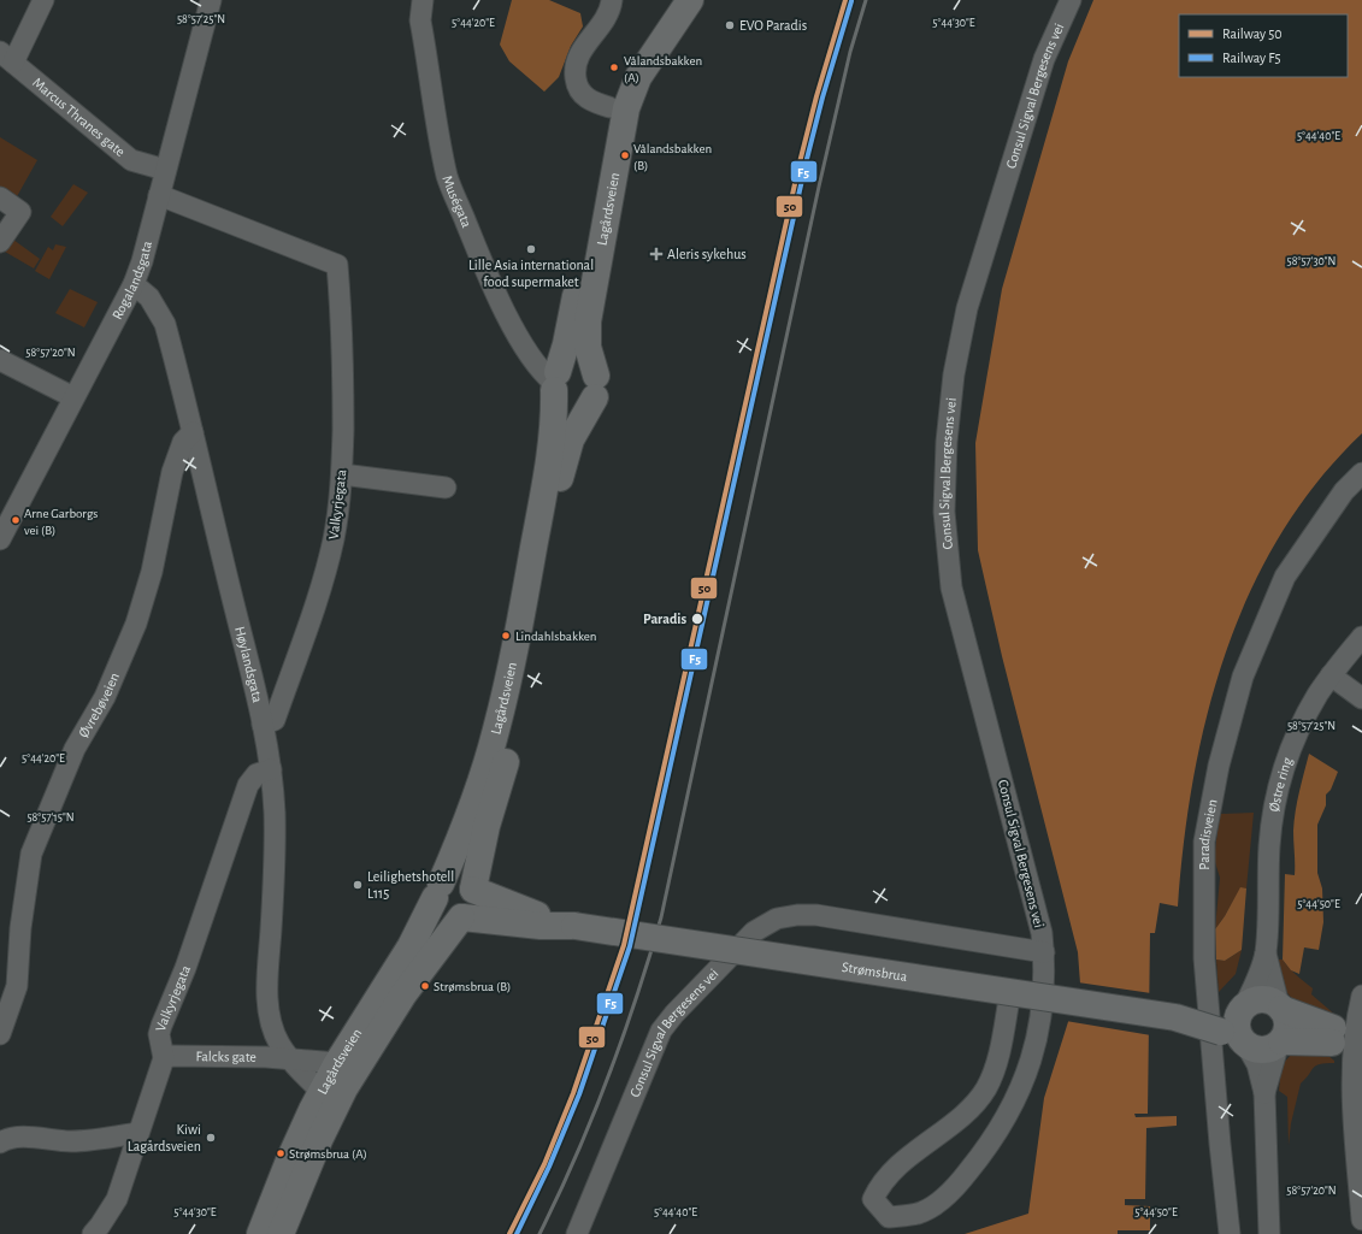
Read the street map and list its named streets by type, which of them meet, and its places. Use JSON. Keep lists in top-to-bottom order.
{
  "streets": {
    "main road": ["Lagårdsveien", "Strømsbrua"],
    "street": [
      "Consul Sigval Bergesens vei",
      "Marcus Thranes gate",
      "Muségata",
      "Rogalandsgata",
      "Valkyrjegata",
      "Høylandsgata",
      "Øvrebøveien",
      "Østre ring",
      "Paradisveien",
      "Falcks gate"
    ]
  },
  "crossings": [
    ["Consul Sigval Bergesens vei", "Strømsbrua"],
    ["Marcus Thranes gate", "Rogalandsgata"],
    ["Muségata", "Lagårdsveien"],
    ["Lagårdsveien", "Høylandsgata"],
    ["Lagårdsveien", "Strømsbrua"],
    ["Rogalandsgata", "Valkyrjegata"],
    ["Rogalandsgata", "Høylandsgata"],
    ["Valkyrjegata", "Høylandsgata"],
    ["Valkyrjegata", "Falcks gate"],
    ["Høylandsgata", "Øvrebøveien"],
    ["Høylandsgata", "Falcks gate"],
    ["Østre ring", "Strømsbrua"]
  ],
  "places": {
    "other": [
      "EVO Paradis",
      "Vålandsbakken (A)",
      "Vålandsbakken (B)",
      "Lille Asia international food supermaket",
      "Arne Garborgs vei (B)",
      "Paradis",
      "Lindahlsbakken",
      "Leilighetshotell L115",
      "Strømsbrua (B)",
      "Kiwi Lagårdsveien",
      "Strømsbrua (A)"
    ],
    "health": ["Aleris sykehus"]
  },
  "lines": ["rail line 50", "rail line F5"],
  "legend": ["Railway 50", "Railway F5"],
  "coordinates": [
    "58°57'25\"N",
    "5°44'20\"E",
    "5°44'30\"E",
    "5°44'40\"E",
    "58°57'30\"N",
    "58°57'20\"N",
    "58°57'15\"N",
    "5°44'50\"E"
  ]
}
